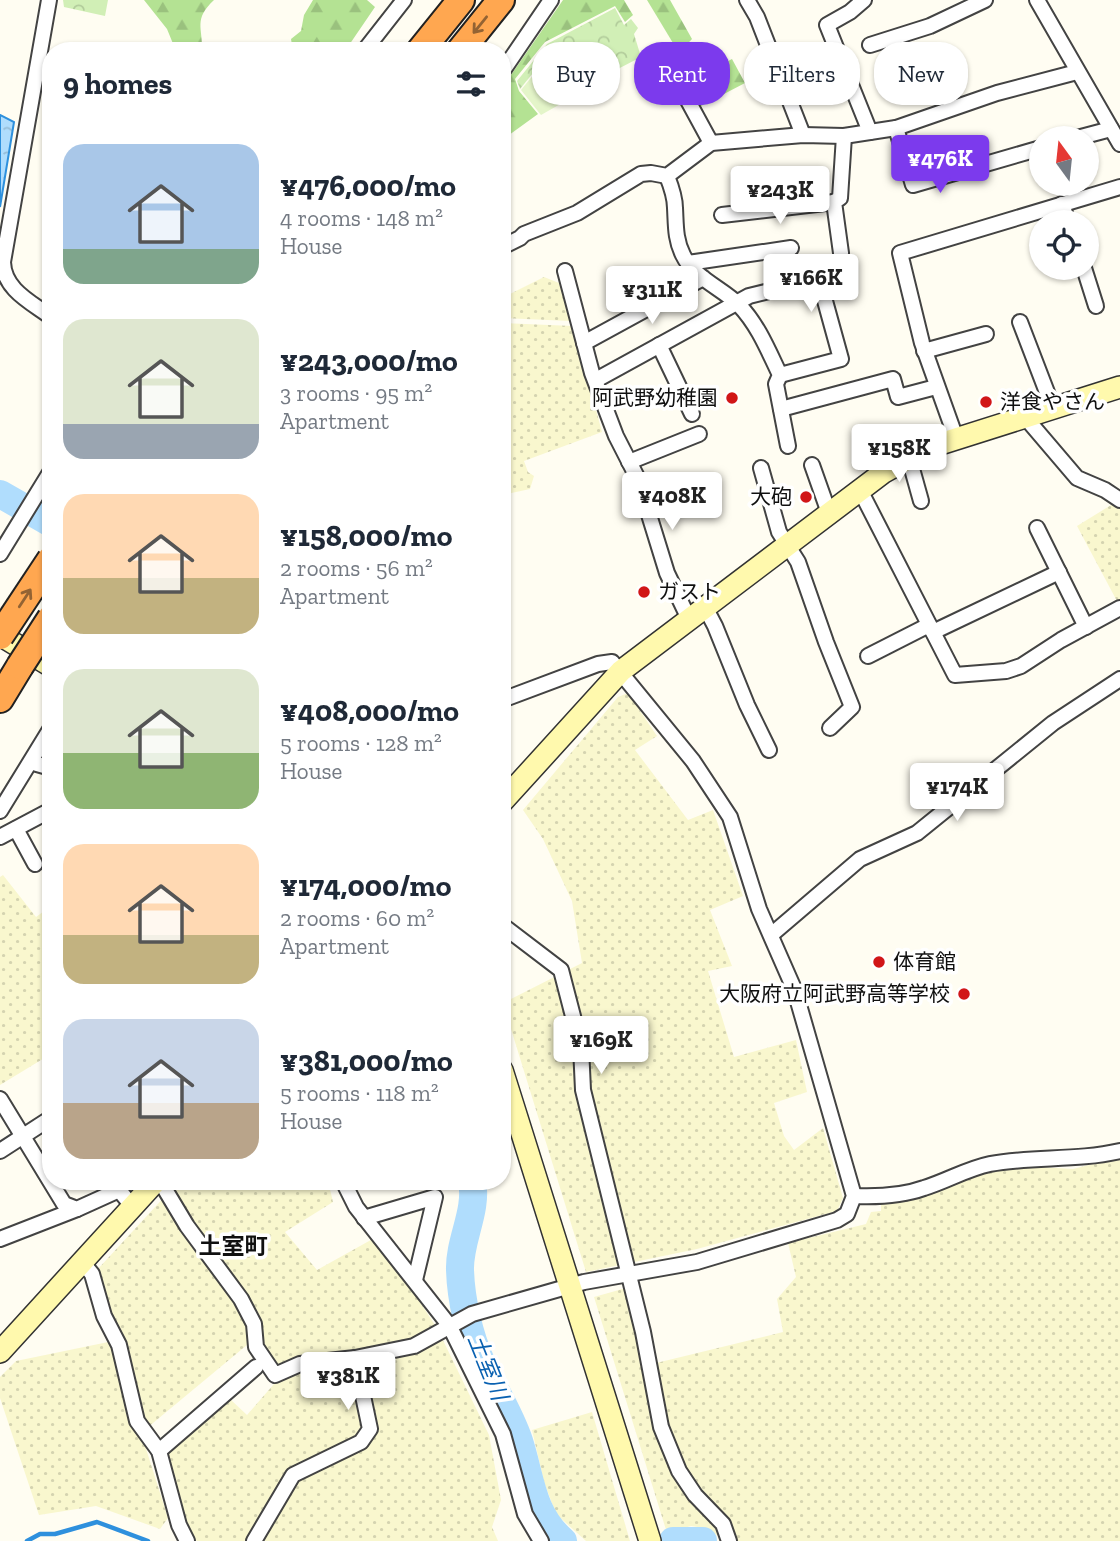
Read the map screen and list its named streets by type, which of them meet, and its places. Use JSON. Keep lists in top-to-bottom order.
{
  "districts": ["土室町"],
  "water": ["土室川"],
  "places": [
    "阿武野幼稚園",
    "洋食やさん",
    "大砲",
    "ガスト",
    "体育館",
    "大阪府立阿武野高等学校"
  ],
  "north": "top",
  "page": {
    "chip": [
      "Buy",
      "Rent",
      "Filters",
      "New"
    ],
    "heading": "9 homes",
    "list": [
      {
        "name": "¥476,000/mo",
        "note": "4 rooms · 148 m² · House"
      },
      {
        "name": "¥243,000/mo",
        "note": "3 rooms · 95 m² · Apartment"
      },
      {
        "name": "¥158,000/mo",
        "note": "2 rooms · 56 m² · Apartment"
      },
      {
        "name": "¥408,000/mo",
        "note": "5 rooms · 128 m² · House"
      },
      {
        "name": "¥174,000/mo",
        "note": "2 rooms · 60 m² · Apartment"
      },
      {
        "name": "¥381,000/mo",
        "note": "5 rooms · 118 m² · House"
      }
    ],
    "price": [
      "¥476K",
      "¥243K",
      "¥166K",
      "¥311K",
      "¥158K",
      "¥408K",
      "¥174K",
      "¥169K",
      "¥381K"
    ]
  }
}
